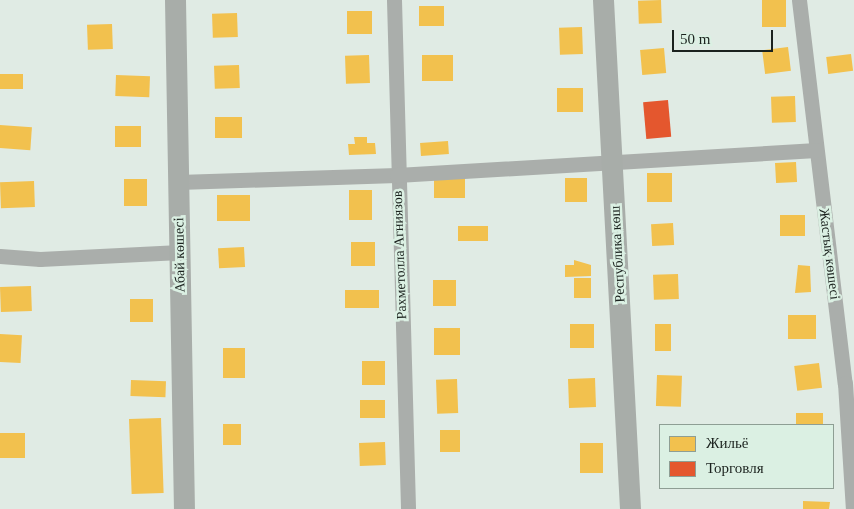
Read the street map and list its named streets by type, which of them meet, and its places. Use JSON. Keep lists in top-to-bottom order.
{
  "streets": {
    "main road": ["Республика көш", "Абай көшесі"],
    "street": ["Жастық көшесі", "Рахметолла Агниязов"]
  },
  "legend": ["Жильё", "Торговля"],
  "scale_bar": "50 m"
}
